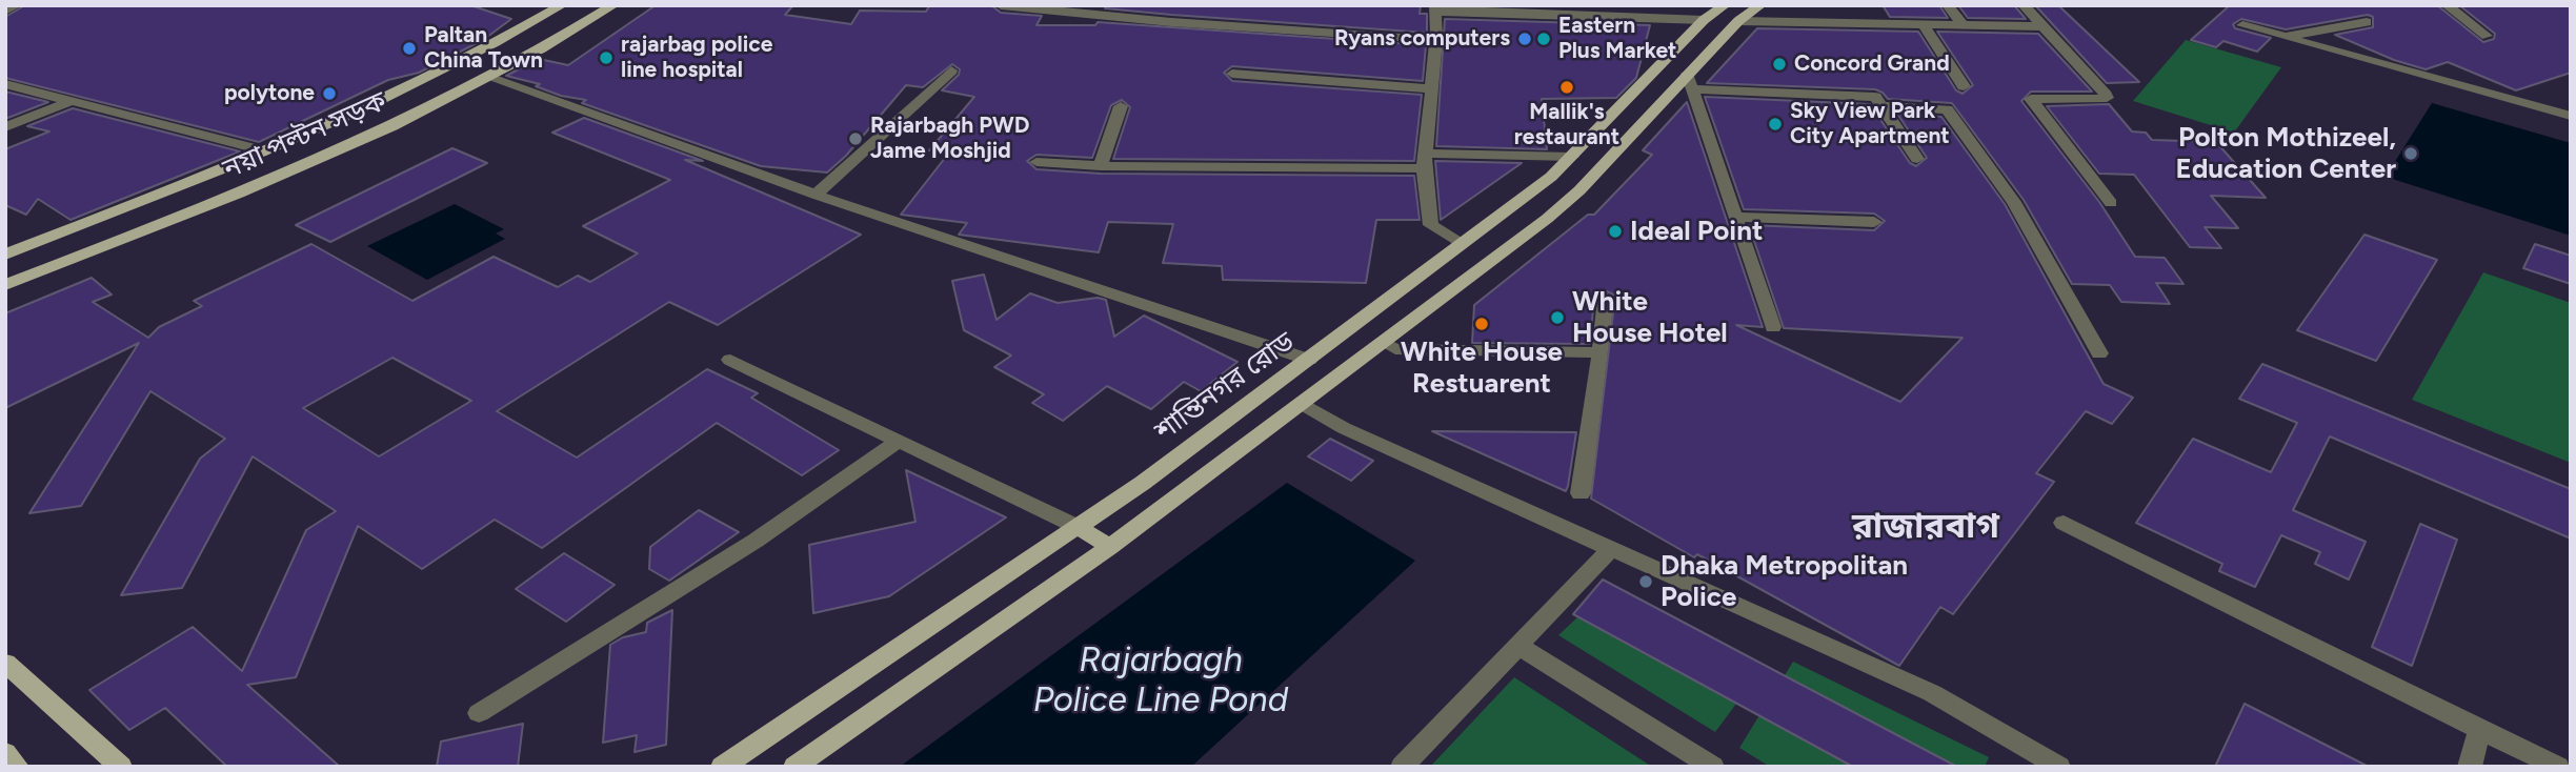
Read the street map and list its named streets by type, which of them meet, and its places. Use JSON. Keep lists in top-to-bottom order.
{
  "streets": {
    "main road": ["নয়া পল্টন সড়ক", "শান্তিনগর রোড"]
  },
  "districts": ["রাজারবাগ"],
  "water": ["Rajarbagh Police Line Pond"],
  "places": [
    "Ryans computers",
    "Eastern Plus Market",
    "Paltan China Town",
    "rajarbag police line hospital",
    "Concord Grand",
    "Mallik's restaurant",
    "polytone",
    "Sky View Park City Apartment",
    "Rajarbagh PWD Jame Moshjid",
    "Polton Mothizeel, Education Center",
    "Ideal Point",
    "White House Hotel",
    "White House Restuarent",
    "Dhaka Metropolitan Police"
  ]
}
